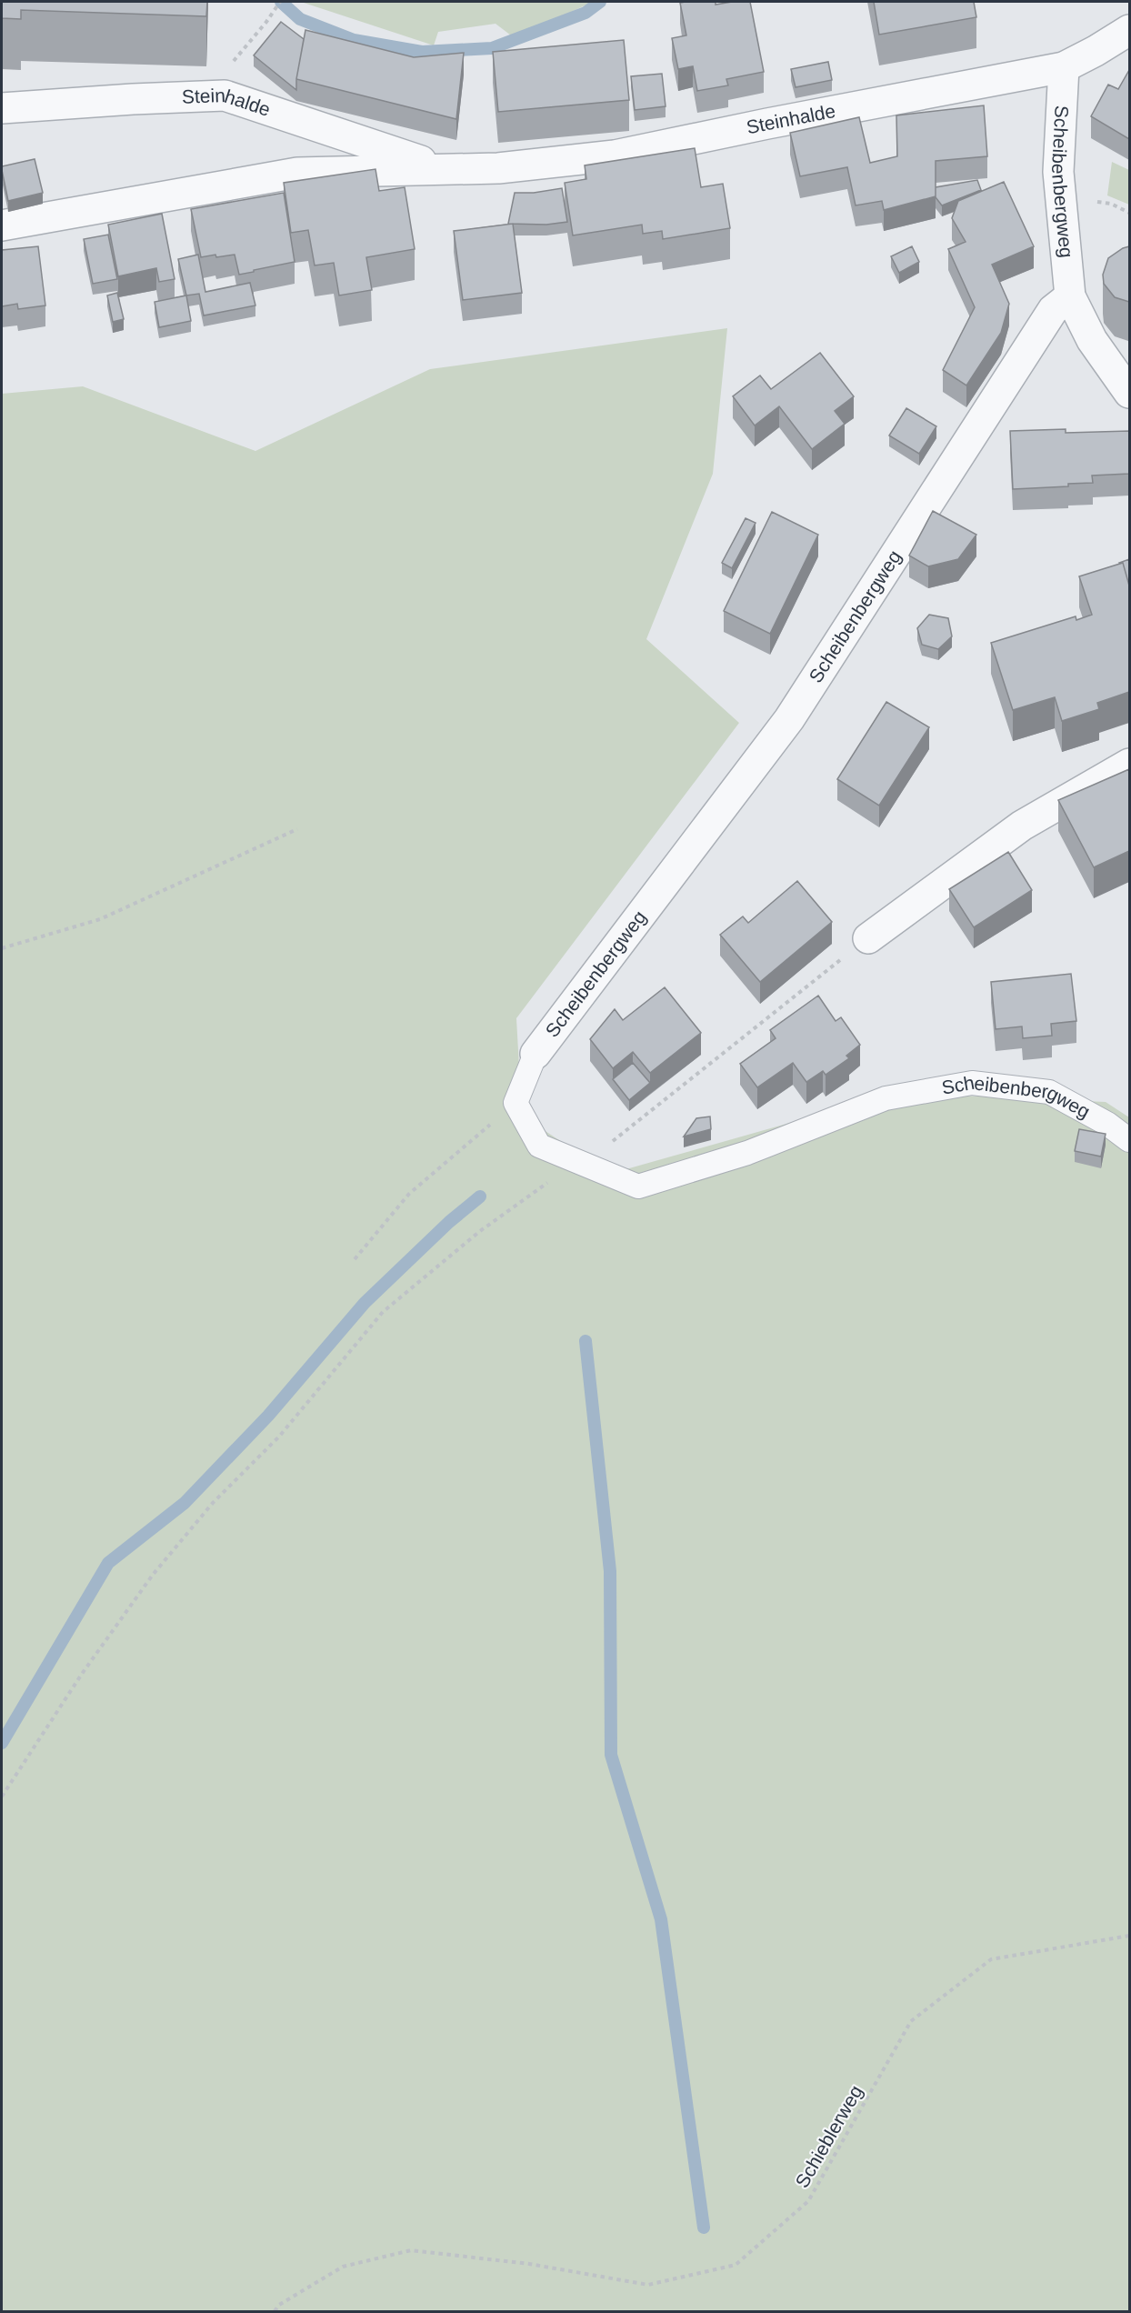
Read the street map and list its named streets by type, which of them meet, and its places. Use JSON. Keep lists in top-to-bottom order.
{
  "streets": {
    "street": ["Steinhalde", "Scheibenbergweg"],
    "path": ["Schieblerweg"]
  },
  "crossings": [
    ["Steinhalde", "Scheibenbergweg"]
  ]
}
